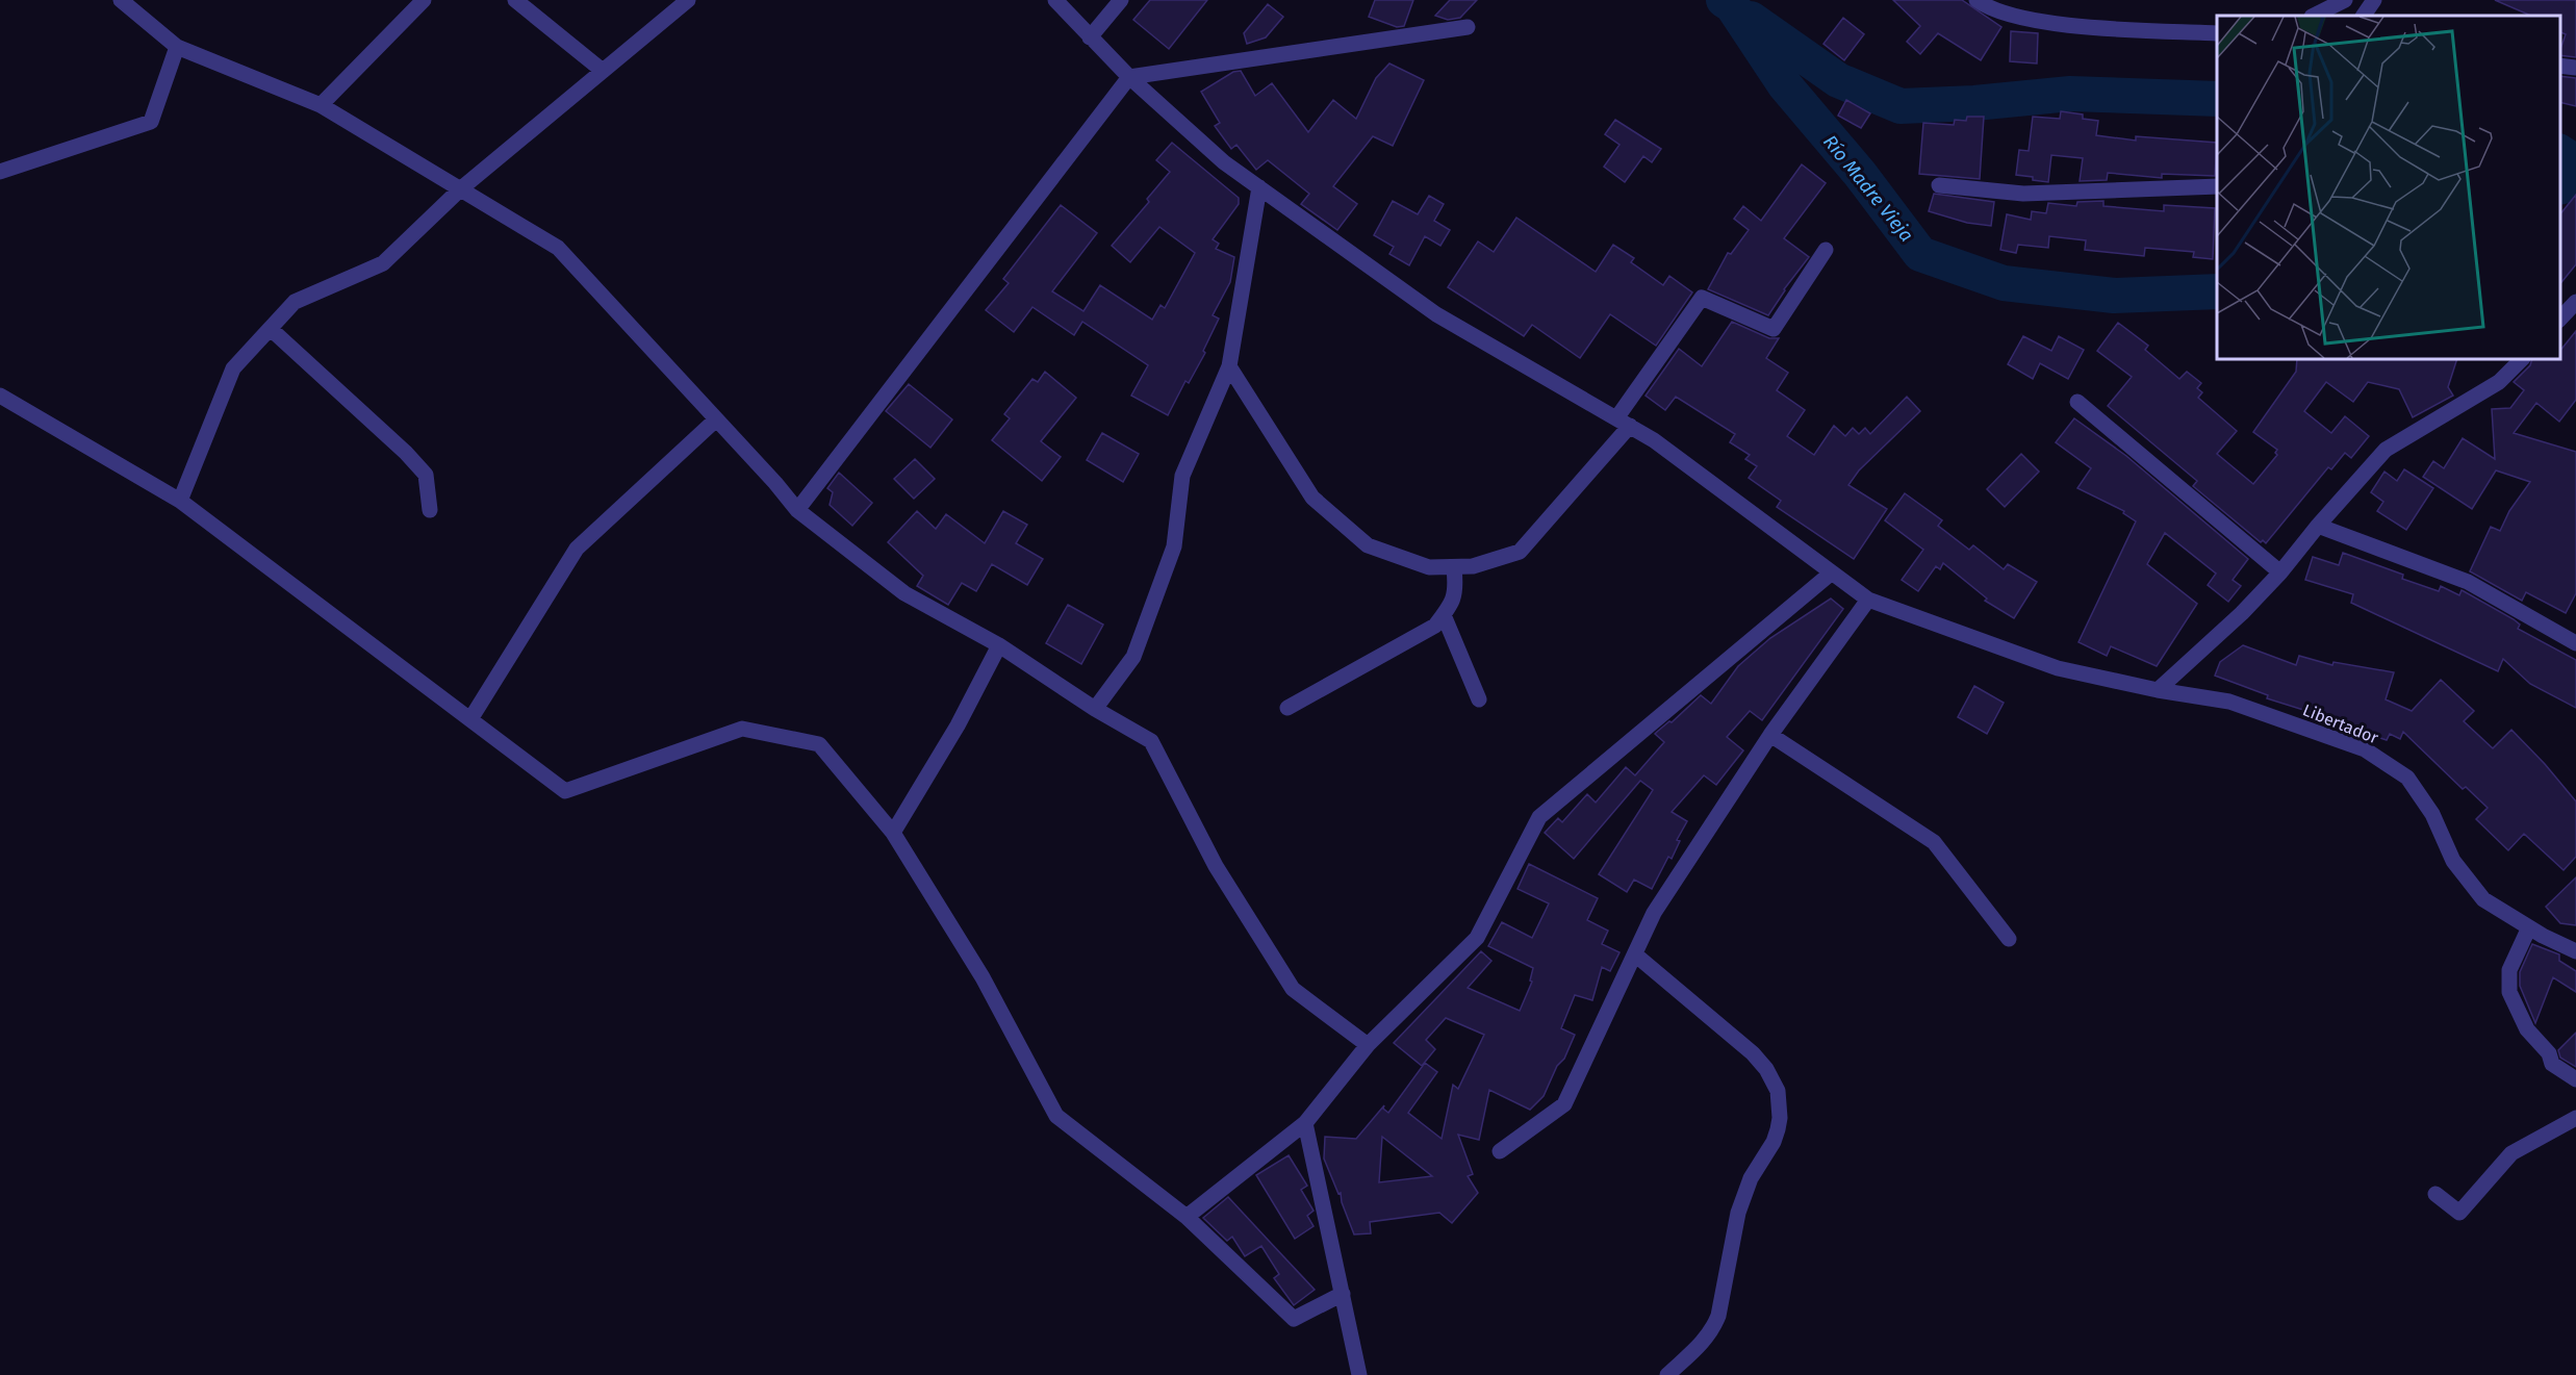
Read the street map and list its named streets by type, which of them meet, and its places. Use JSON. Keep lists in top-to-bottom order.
{
  "streets": {
    "street": ["Libertador"]
  },
  "water": ["Río Madre Vieja"]
}
